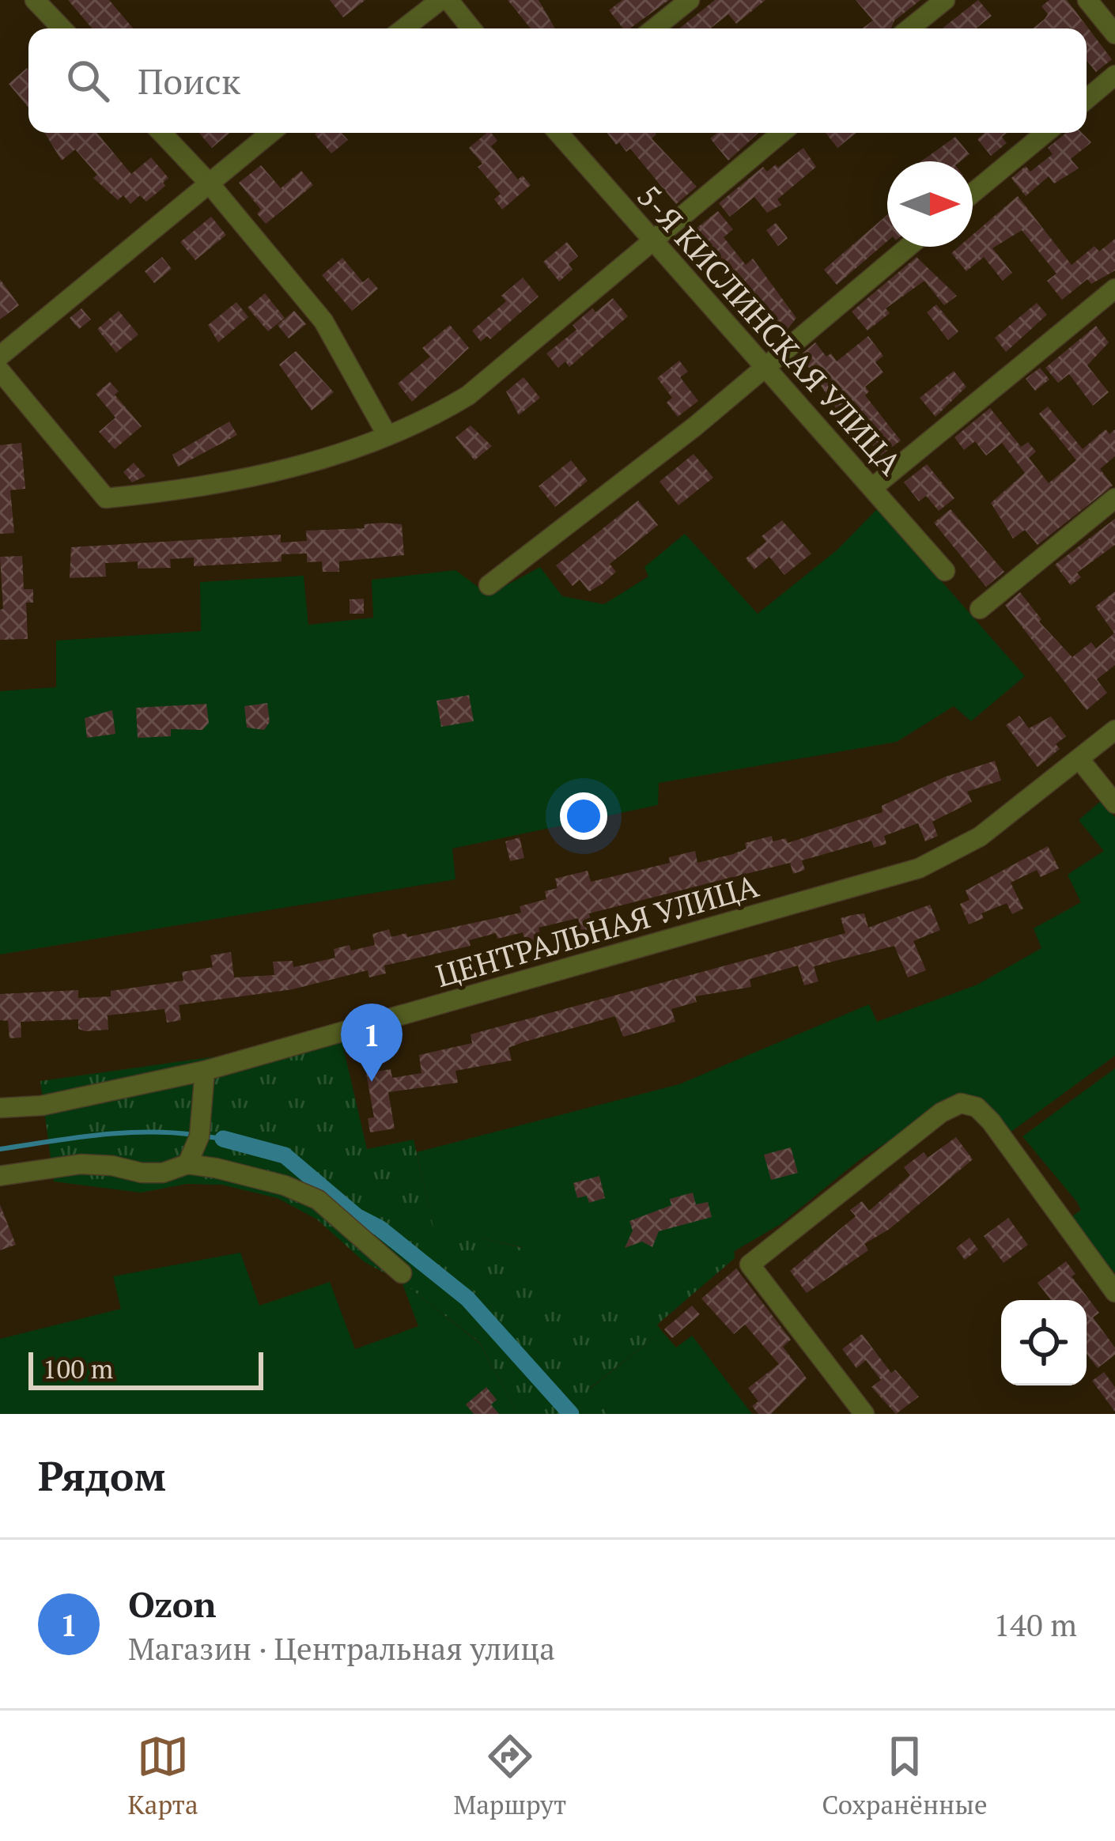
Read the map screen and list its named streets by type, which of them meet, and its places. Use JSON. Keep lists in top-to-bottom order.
{
  "streets": {
    "street": ["5-Я КИСЛИНСКАЯ УЛИЦА", "ЦЕНТРАЛЬНАЯ УЛИЦА"]
  },
  "scale_bar": "100 m",
  "north": "right",
  "page": {
    "search": "Поиск",
    "pins": "1",
    "scale": "100 m",
    "heading": "Рядом",
    "list": [
      {
        "mark": "1",
        "name": "Ozon",
        "note": "Магазин · Центральная улица",
        "value": "140 m"
      }
    ],
    "nav": ["Карта", "Маршрут", "Сохранённые"]
  }
}
